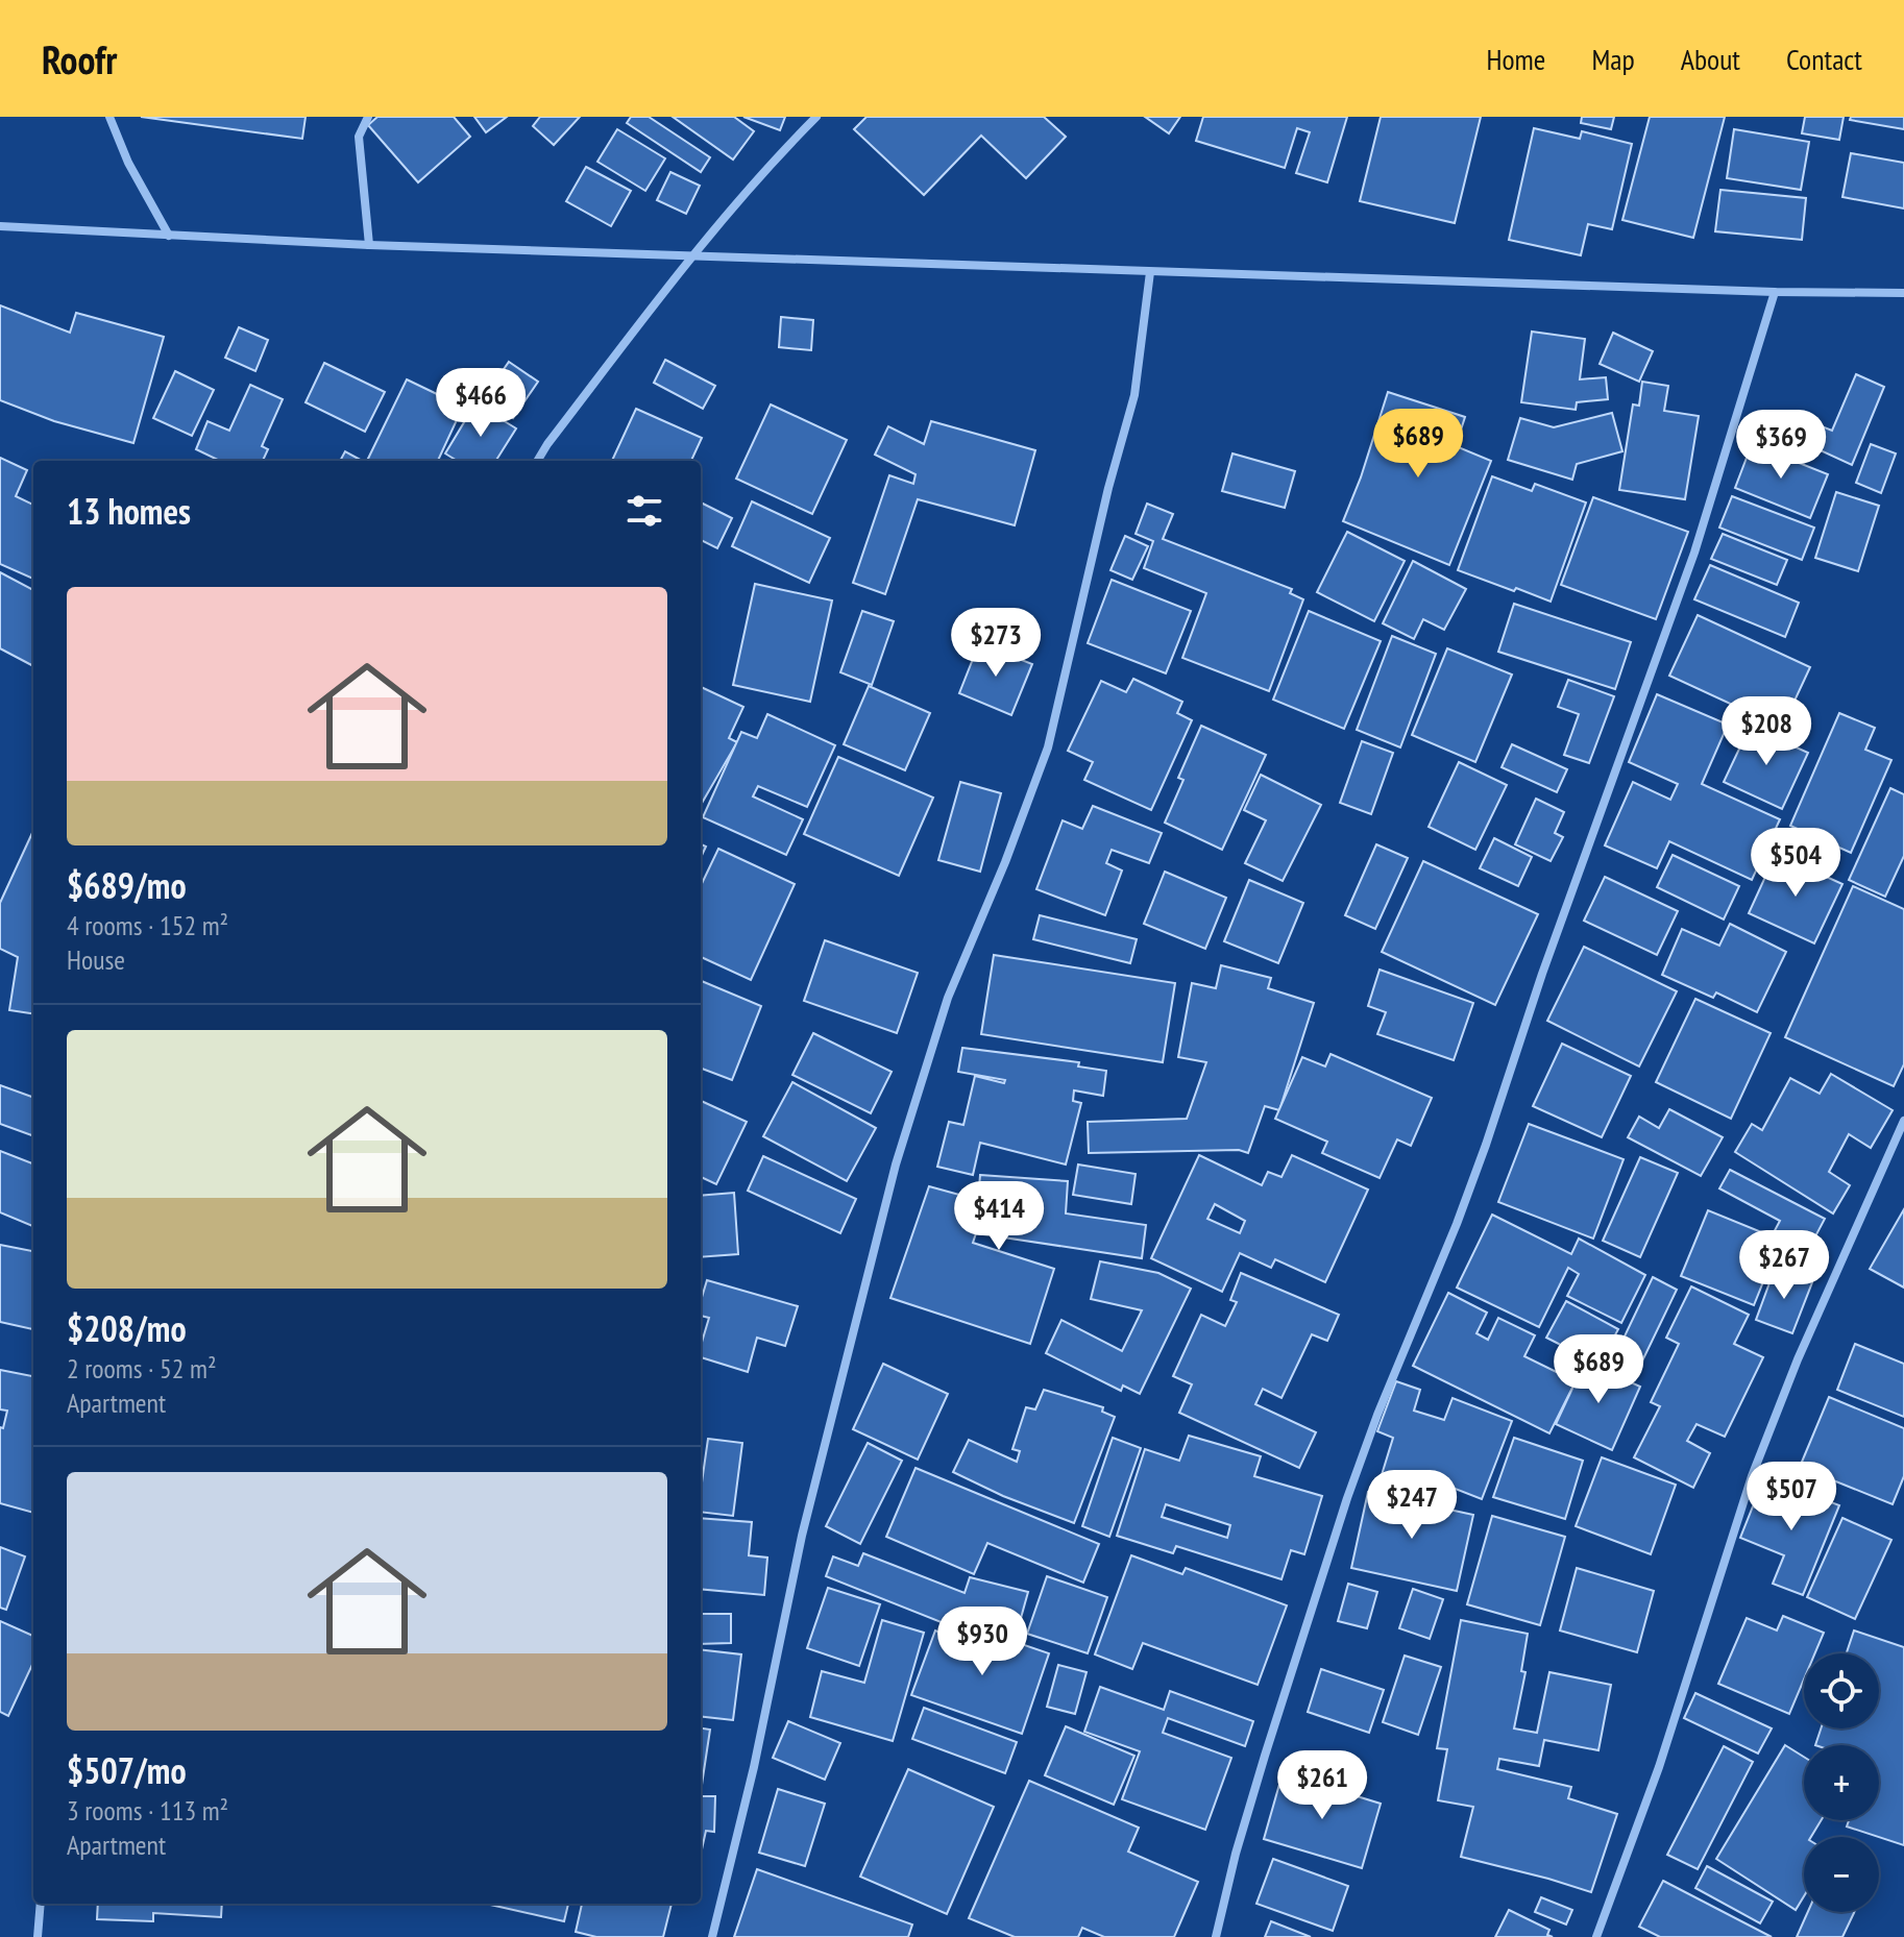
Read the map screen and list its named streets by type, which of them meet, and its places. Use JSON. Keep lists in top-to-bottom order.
{
  "page": {
    "header": "Roofr",
    "nav": [
      "Home",
      "Map",
      "About",
      "Contact"
    ],
    "price": [
      "$466",
      "$689",
      "$369",
      "$273",
      "$208",
      "$504",
      "$414",
      "$267",
      "$689",
      "$507",
      "$247",
      "$930",
      "$261"
    ],
    "heading": "13 homes",
    "list": [
      {
        "name": "$689/mo",
        "note": "4 rooms · 152 m² · House"
      },
      {
        "name": "$208/mo",
        "note": "2 rooms · 52 m² · Apartment"
      },
      {
        "name": "$507/mo",
        "note": "3 rooms · 113 m² · Apartment"
      }
    ],
    "map_buttons": ["+", "−"]
  }
}
